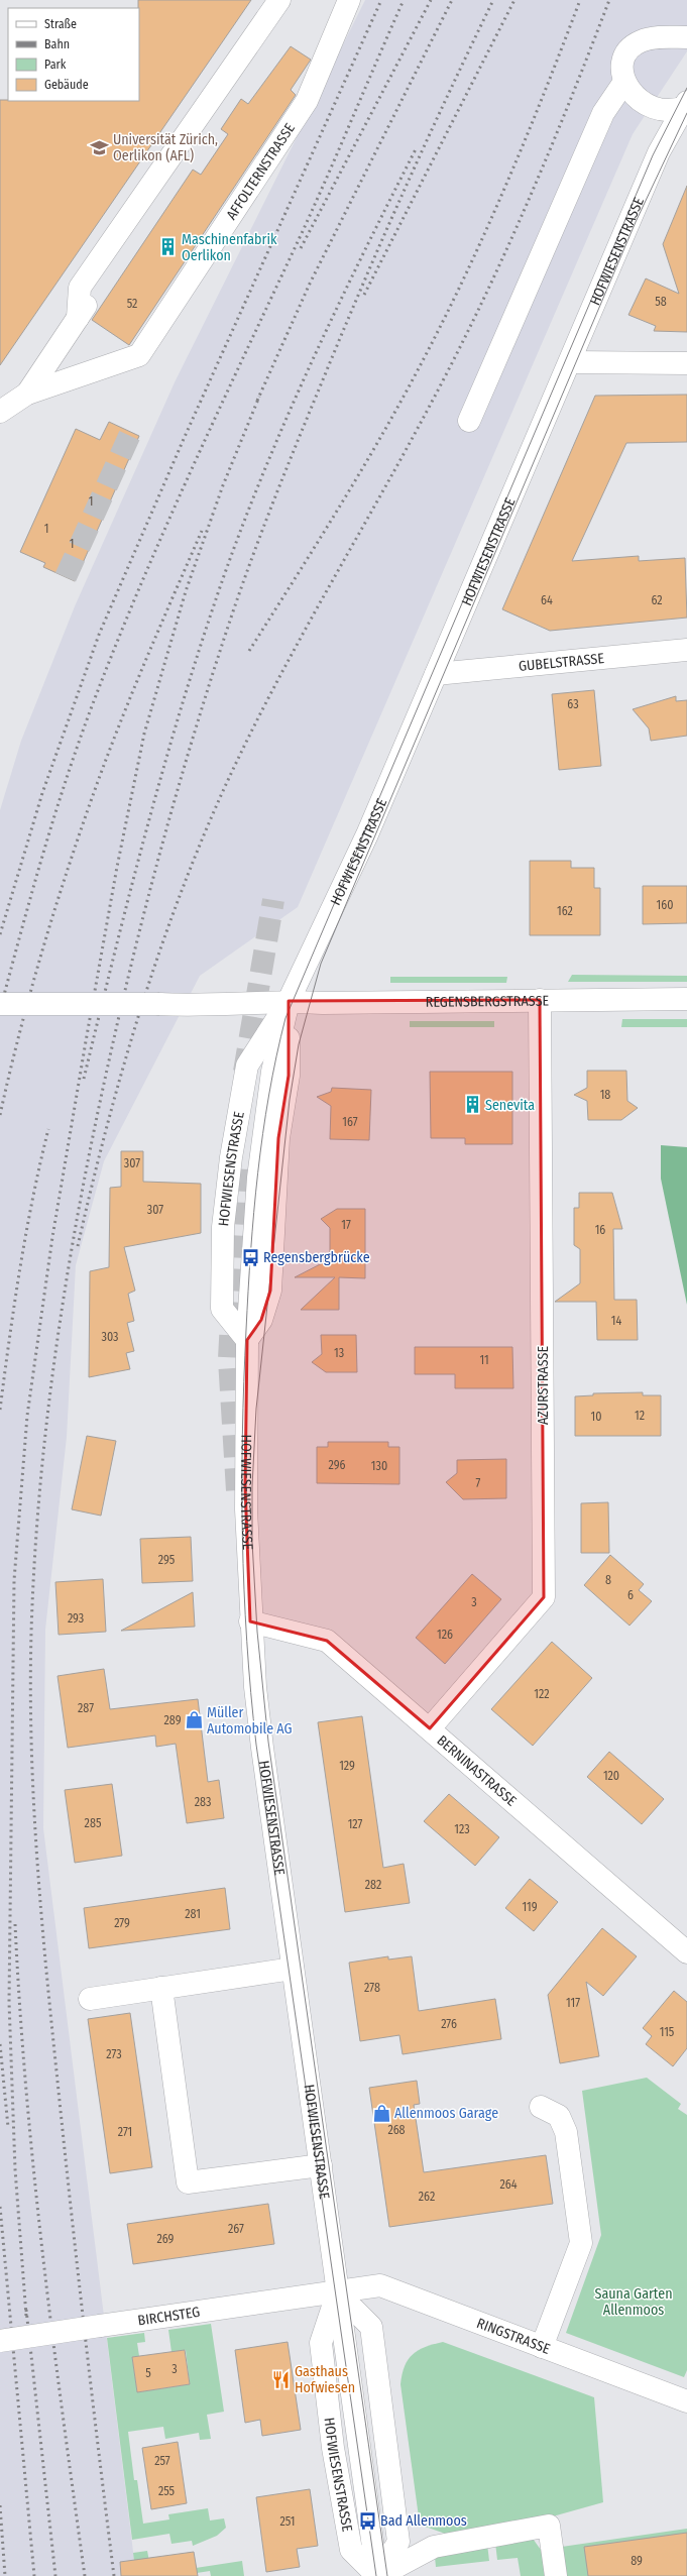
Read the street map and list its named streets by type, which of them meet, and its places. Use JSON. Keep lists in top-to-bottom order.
{
  "streets": {
    "street": [
      "AFFOLTERNSTRASSE",
      "HOFWIESENSTRASSE",
      "GUBELSTRASSE",
      "REGENSBERGSTRASSE",
      "AZURSTRASSE",
      "BERNINASTRASSE",
      "BIRCHSTEG",
      "RINGSTRASSE"
    ]
  },
  "crossings": [
    ["HOFWIESENSTRASSE", "GUBELSTRASSE"],
    ["HOFWIESENSTRASSE", "REGENSBERGSTRASSE"],
    ["HOFWIESENSTRASSE", "BERNINASTRASSE"],
    ["HOFWIESENSTRASSE", "BIRCHSTEG"],
    ["HOFWIESENSTRASSE", "RINGSTRASSE"],
    ["REGENSBERGSTRASSE", "AZURSTRASSE"],
    ["AZURSTRASSE", "BERNINASTRASSE"],
    ["BIRCHSTEG", "RINGSTRASSE"]
  ],
  "parks": ["Sauna Garten Allenmoos"],
  "places": {
    "school or university": ["Universität Zürich, Oerlikon (AFL)"],
    "building": ["Maschinenfabrik Oerlikon", "Senevita"],
    "bus stop": ["Regensbergbrücke", "Bad Allenmoos"],
    "shop": ["Müller Automobile AG", "Allenmoos Garage"],
    "restaurant": ["Gasthaus Hofwiesen"]
  },
  "house_numbers": [
    "58",
    "52",
    "1",
    "1",
    "1",
    "64",
    "62",
    "63",
    "160",
    "162",
    "18",
    "167",
    "307",
    "307",
    "17",
    "16",
    "14",
    "303",
    "13",
    "11",
    "12",
    "10",
    "296",
    "130",
    "7",
    "295",
    "8",
    "6",
    "3",
    "293",
    "126",
    "122",
    "287",
    "289",
    "129",
    "120",
    "283",
    "285",
    "127",
    "123",
    "282",
    "119",
    "281",
    "279",
    "278",
    "117",
    "276",
    "115",
    "273",
    "268",
    "271",
    "264",
    "262",
    "267",
    "269",
    "3",
    "5",
    "257",
    "255",
    "251",
    "89"
  ],
  "legend": [
    "Straße",
    "Bahn",
    "Park",
    "Gebäude"
  ]
}
